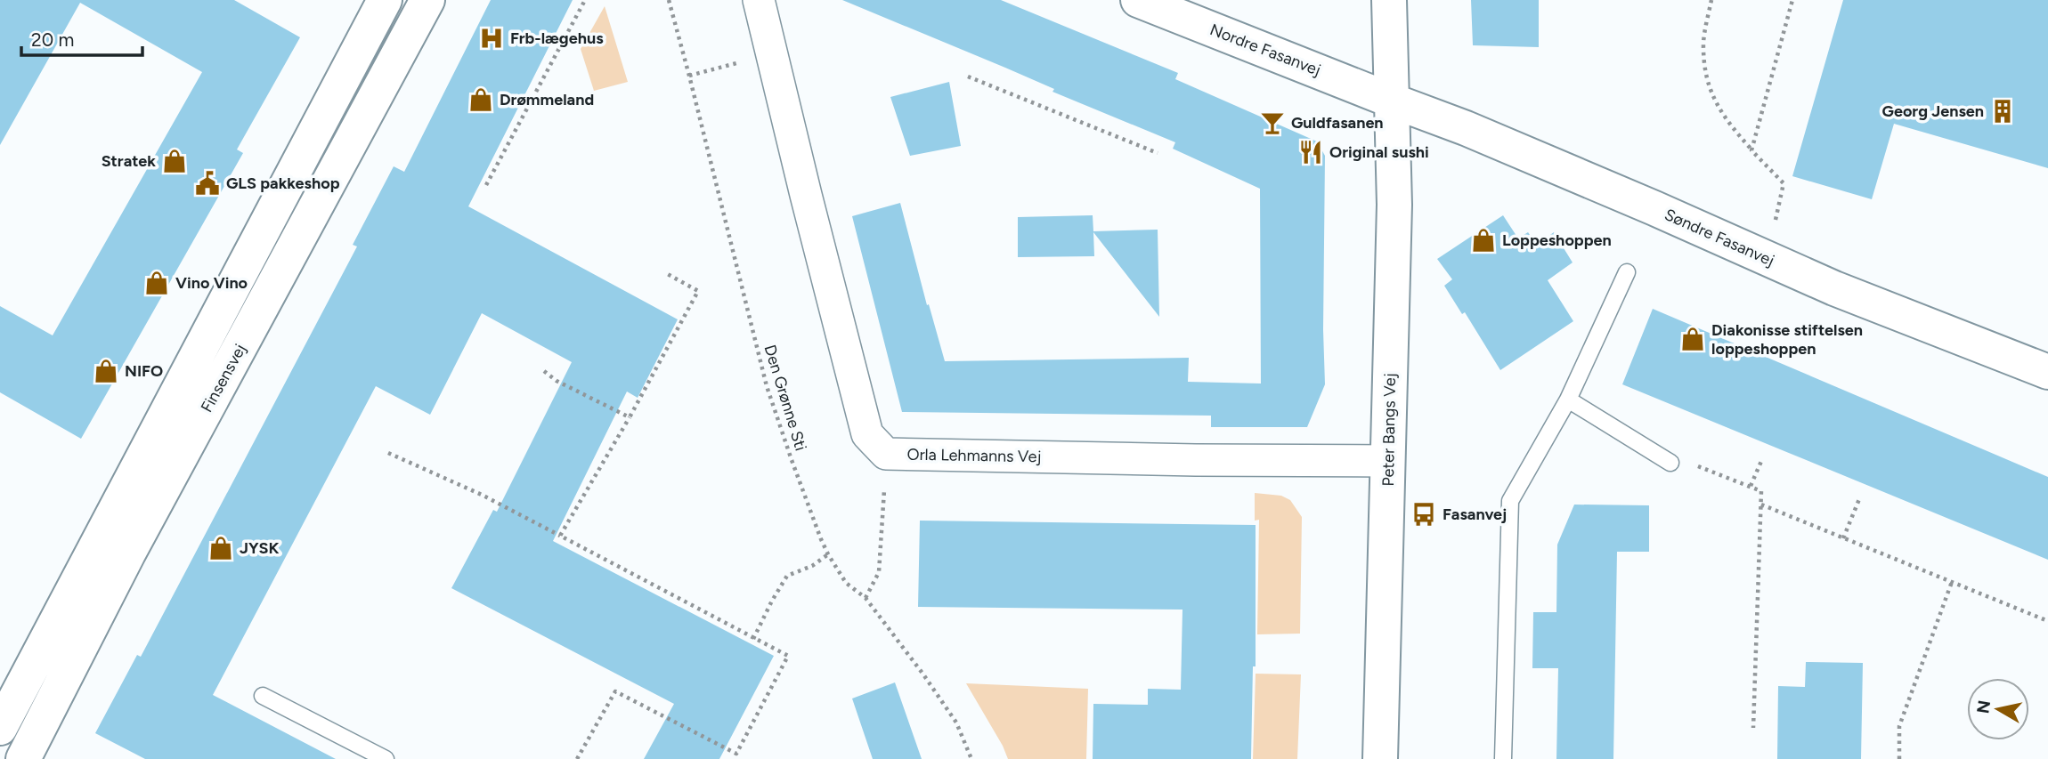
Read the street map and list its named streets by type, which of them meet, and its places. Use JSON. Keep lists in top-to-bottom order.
{
  "streets": {
    "street": [
      "Nordre Fasanvej",
      "Søndre Fasanvej",
      "Finsensvej",
      "Peter Bangs Vej",
      "Orla Lehmanns Vej"
    ],
    "path": ["Den Grønne Sti"]
  },
  "crossings": [
    ["Nordre Fasanvej", "Søndre Fasanvej"],
    ["Nordre Fasanvej", "Peter Bangs Vej"],
    ["Søndre Fasanvej", "Peter Bangs Vej"],
    ["Peter Bangs Vej", "Orla Lehmanns Vej"]
  ],
  "places": {
    "hospital": ["Frb-lægehus"],
    "shop": [
      "Drømmeland",
      "Stratek",
      "Loppeshoppen",
      "Vino Vino",
      "Diakonisse stiftelsen loppeshoppen",
      "NIFO",
      "JYSK"
    ],
    "building": ["Georg Jensen"],
    "bar": ["Guldfasanen"],
    "restaurant": ["Original sushi"],
    "public building": ["GLS pakkeshop"],
    "bus stop": ["Fasanvej"]
  },
  "scale_bar": "20 m",
  "north": "left"
}
